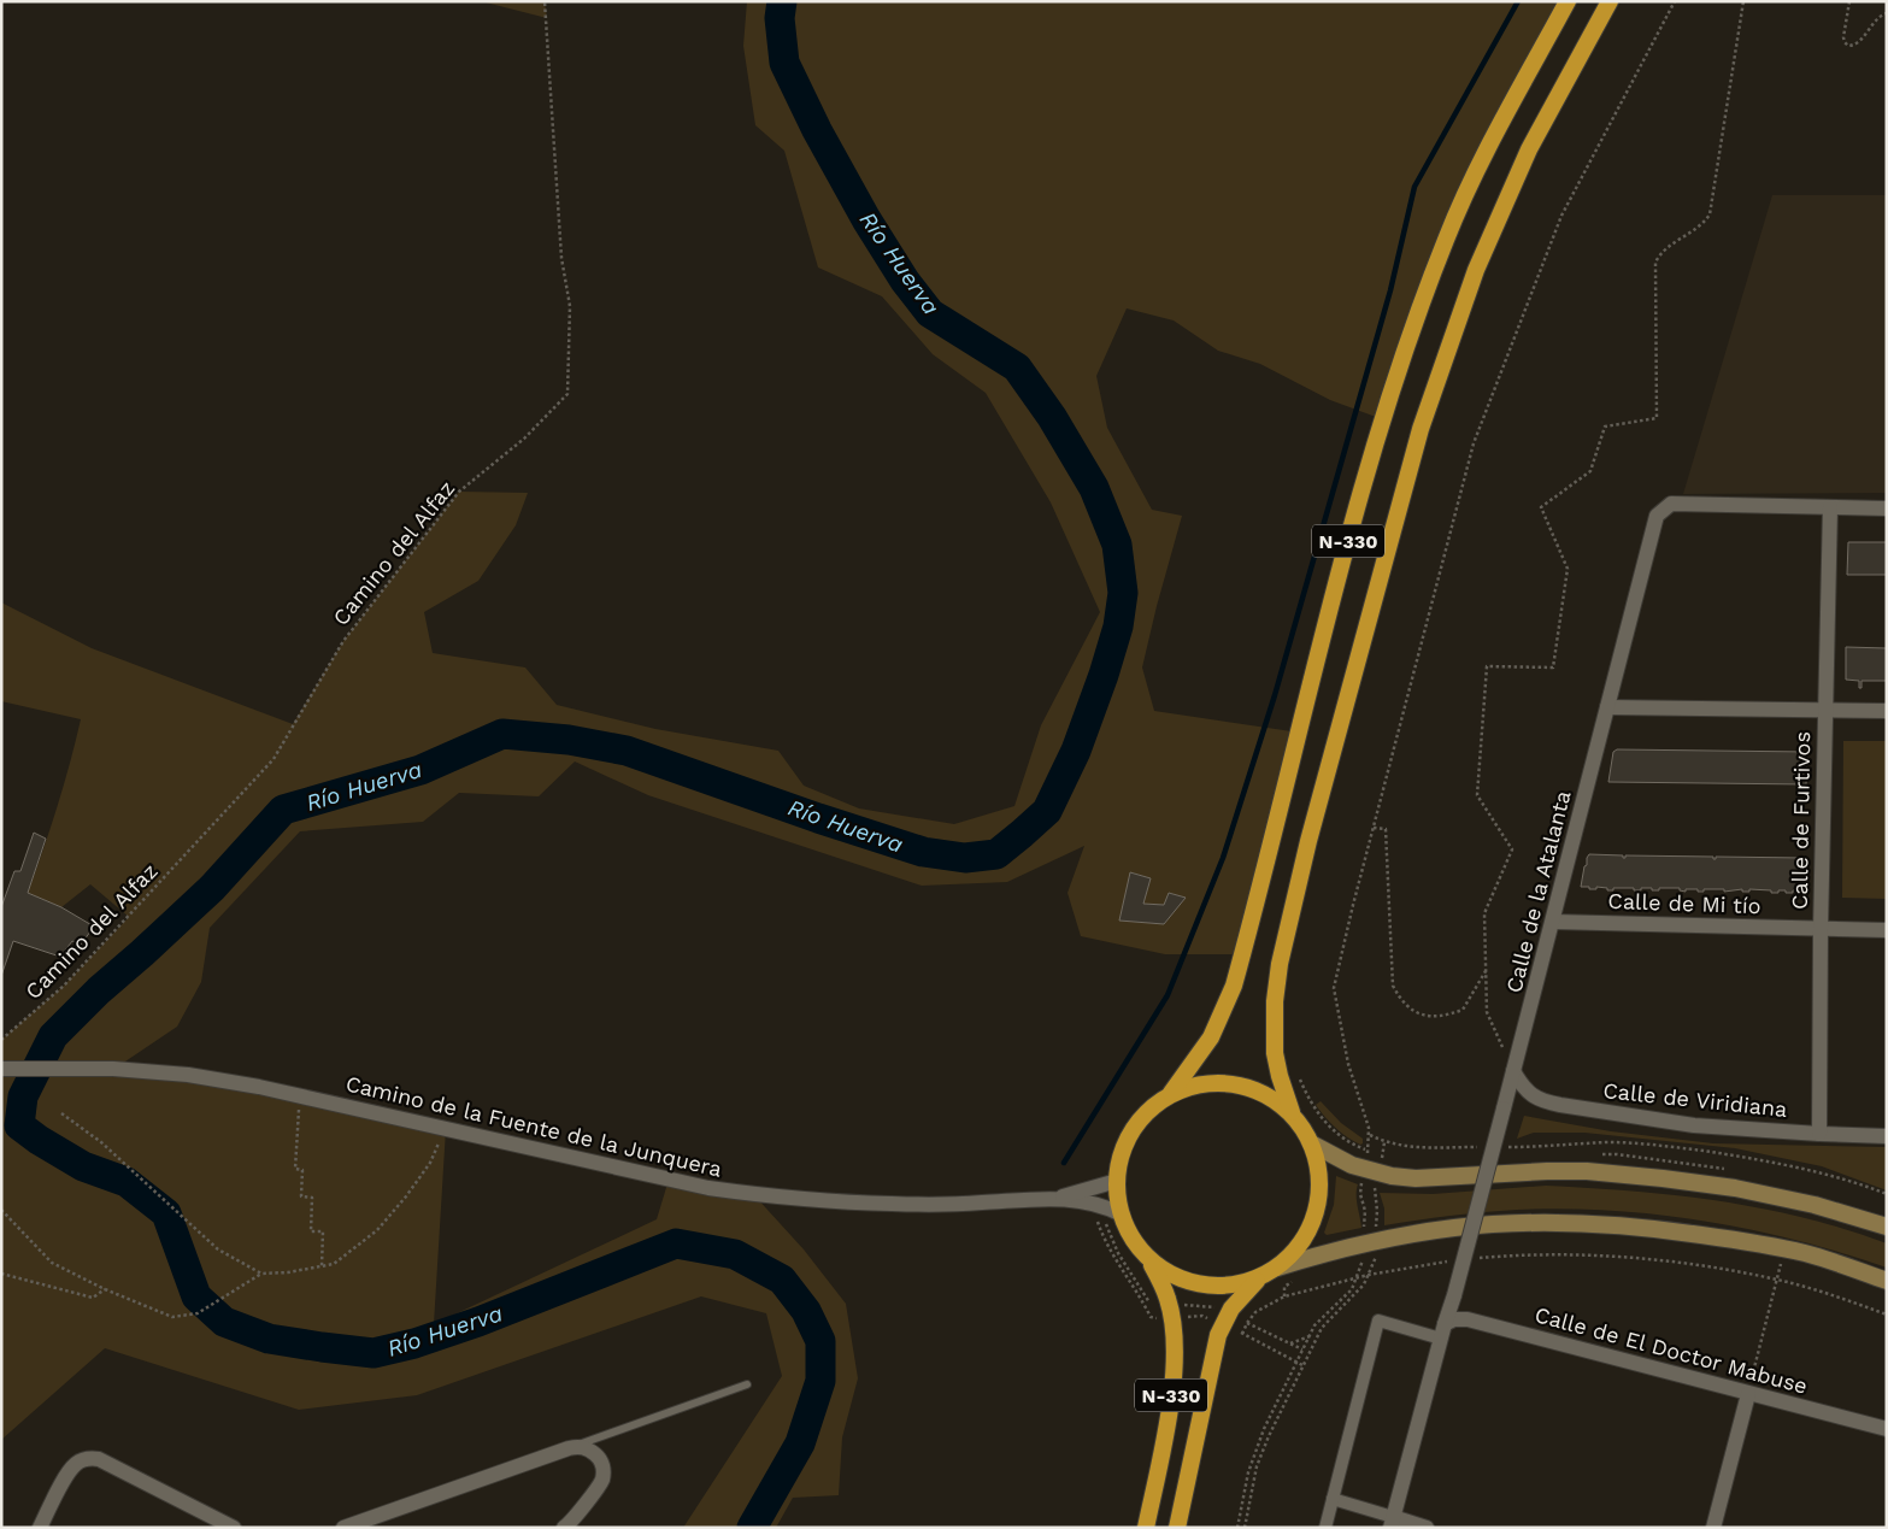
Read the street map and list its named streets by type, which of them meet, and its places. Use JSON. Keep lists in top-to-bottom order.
{
  "streets": {
    "highway": ["N-330"],
    "street": [
      "Calle de Furtivos",
      "Calle de la Atalanta",
      "Calle de Mi tío",
      "Calle de Viridiana",
      "Camino de la Fuente de la Junquera",
      "Calle de El Doctor Mabuse"
    ],
    "path": ["Camino del Alfaz"]
  },
  "crossings": [
    ["N-330", "Camino de la Fuente de la Junquera"],
    ["Calle de Furtivos", "Calle de la Atalanta"],
    ["Calle de Furtivos", "Calle de Mi tío"],
    ["Calle de Furtivos", "Calle de Viridiana"],
    ["Calle de la Atalanta", "Calle de Mi tío"],
    ["Calle de la Atalanta", "Calle de Viridiana"],
    ["Calle de la Atalanta", "Calle de El Doctor Mabuse"]
  ],
  "water": ["Río Huerva"]
}
